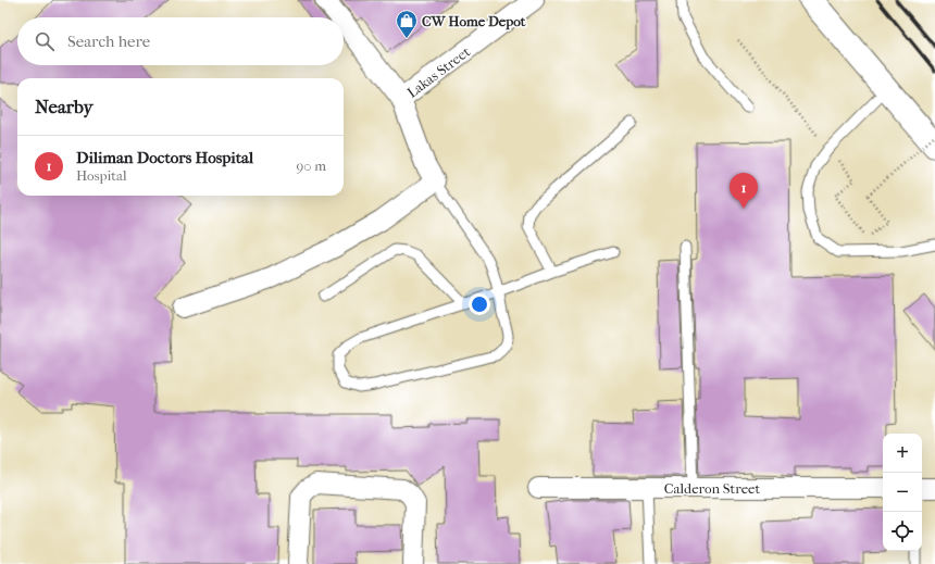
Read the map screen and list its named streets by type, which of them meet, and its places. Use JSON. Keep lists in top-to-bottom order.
{
  "streets": {
    "street": ["Lakas Street", "Calderon Street"]
  },
  "places": {
    "shop": ["CW Home Depot"]
  },
  "page": {
    "search": "Search here",
    "heading": "Nearby",
    "list": [
      {
        "mark": "1",
        "name": "Diliman Doctors Hospital",
        "note": "Hospital",
        "value": "90 m"
      }
    ],
    "pins": "1",
    "map_buttons": ["+", "−"]
  }
}
